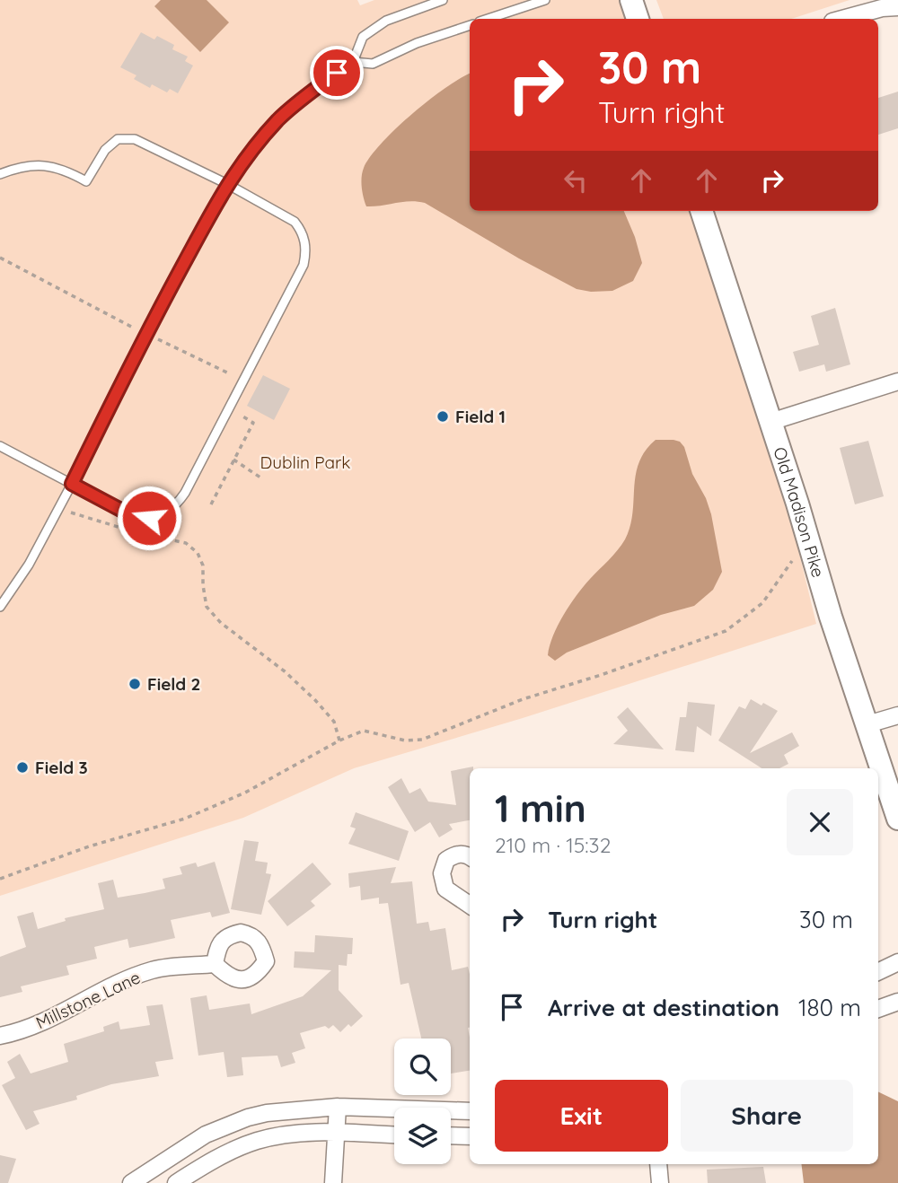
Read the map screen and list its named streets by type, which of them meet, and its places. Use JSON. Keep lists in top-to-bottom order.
{
  "streets": {
    "main road": ["Old Madison Pike"],
    "street": ["Millstone Lane"]
  },
  "parks": ["Dublin Park"],
  "places": ["Field 1", "Field 2", "Field 3"],
  "page": {
    "turn": ["30 m", "Turn right"],
    "heading": ["1 min", "210 m · 15:32"],
    "list": [
      {
        "name": "Turn right",
        "value": "30 m"
      },
      {
        "name": "Arrive at destination",
        "value": "180 m"
      }
    ],
    "buttons": ["Exit", "Share"]
  }
}
